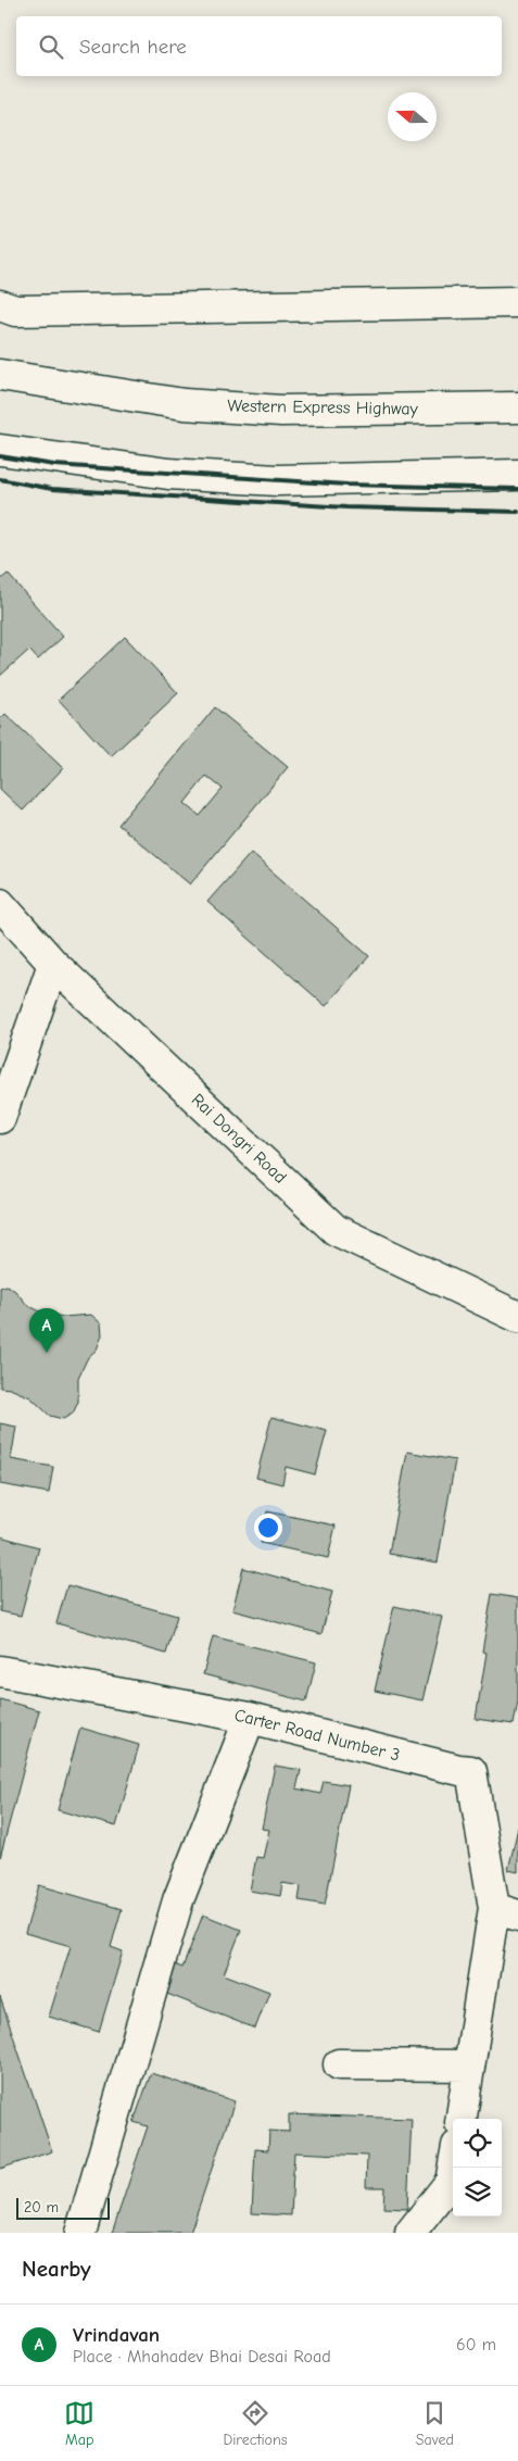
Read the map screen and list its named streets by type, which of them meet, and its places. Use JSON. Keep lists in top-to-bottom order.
{
  "streets": {
    "main road": ["Western Express Highway", "Rai Dongri Road", "Carter Road Number 3"]
  },
  "scale_bar": "20 m",
  "north": "left",
  "page": {
    "search": "Search here",
    "pins": "A",
    "scale": "20 m",
    "heading": "Nearby",
    "list": [
      {
        "mark": "A",
        "name": "Vrindavan",
        "note": "Place · Mhahadev Bhai Desai Road",
        "value": "60 m"
      }
    ],
    "nav": ["Map", "Directions", "Saved"]
  }
}
